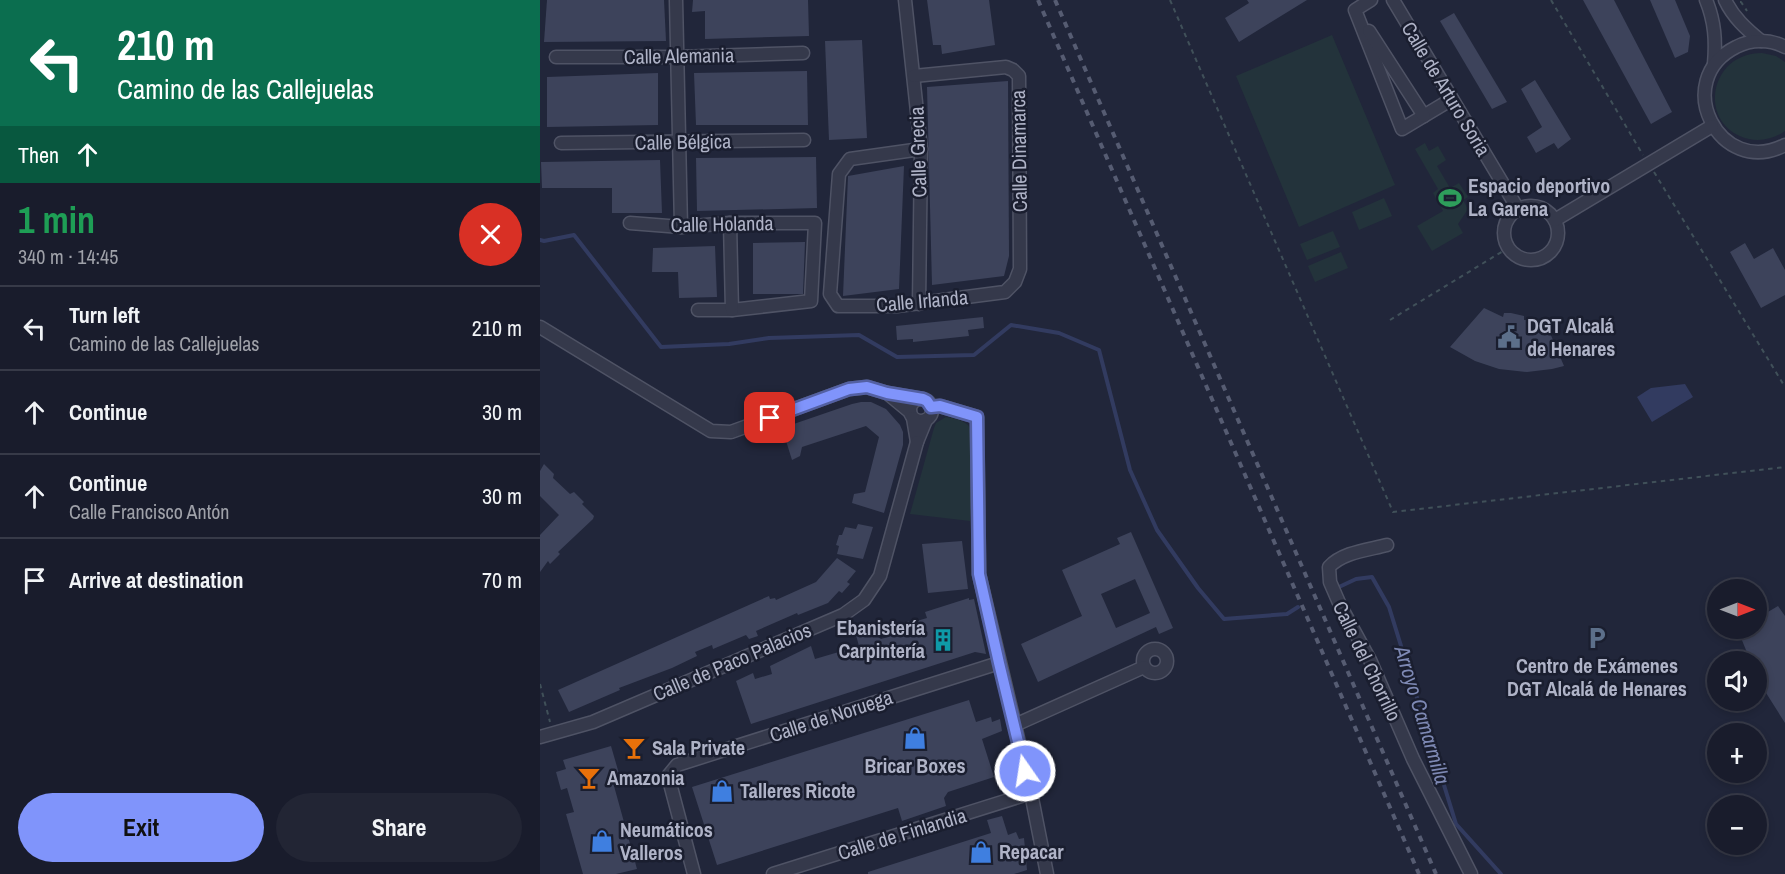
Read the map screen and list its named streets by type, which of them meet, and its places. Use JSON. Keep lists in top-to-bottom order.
{
  "streets": {
    "street": [
      "Calle Alemania",
      "Calle de Arturo Soria",
      "Calle Bélgica",
      "Calle Dinamarca",
      "Calle Grecia",
      "Calle Holanda",
      "Calle Irlanda",
      "Calle del Chorrillo",
      "Calle de Paco Palacios",
      "Calle de Noruega",
      "Calle de Finlandia"
    ]
  },
  "crossings": [
    ["Calle Dinamarca", "Calle Grecia"],
    ["Calle Dinamarca", "Calle Irlanda"],
    ["Calle Grecia", "Calle Irlanda"]
  ],
  "water": ["Arroyo Camarmilla"],
  "places": {
    "sports": ["Espacio deportivo La Garena"],
    "public building": ["DGT Alcalá de Henares"],
    "parking": ["Centro de Exámenes DGT Alcalá de Henares"],
    "building": ["Ebanistería Carpintería"],
    "shop": [
      "Bricar Boxes",
      "Talleres Ricote",
      "Neumáticos Valleros",
      "Repacar"
    ],
    "bar": ["Sala Private", "Amazonia"]
  },
  "north": "right",
  "page": {
    "turn": ["210 m", "Camino de las Callejuelas"],
    "then": "Then",
    "heading": ["1 min", "340 m · 14:45"],
    "list": [
      {
        "name": "Turn left",
        "note": "Camino de las Callejuelas",
        "value": "210 m"
      },
      {
        "name": "Continue",
        "value": "30 m"
      },
      {
        "name": "Continue",
        "note": "Calle Francisco Antón",
        "value": "30 m"
      },
      {
        "name": "Arrive at destination",
        "value": "70 m"
      }
    ],
    "map_buttons": ["+", "−"],
    "buttons": ["Exit", "Share"]
  }
}
